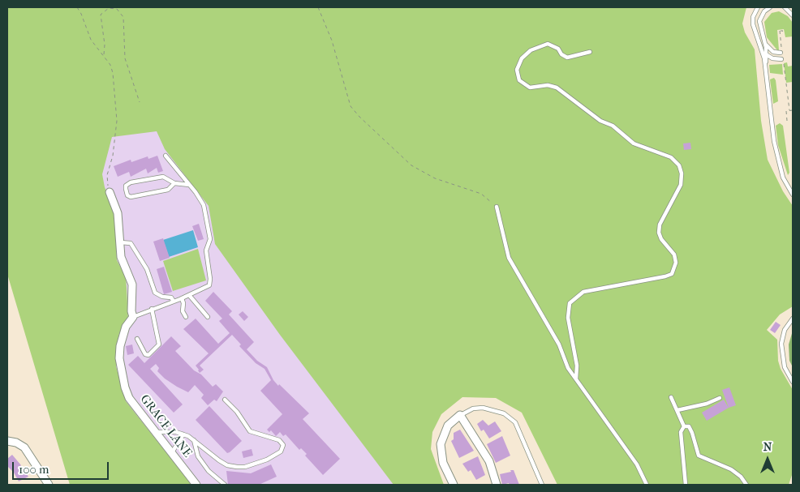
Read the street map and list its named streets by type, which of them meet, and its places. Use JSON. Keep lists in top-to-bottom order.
{
  "streets": {
    "street": ["GRACE LANE"]
  },
  "scale_bar": "100 m",
  "north": "top"
}
